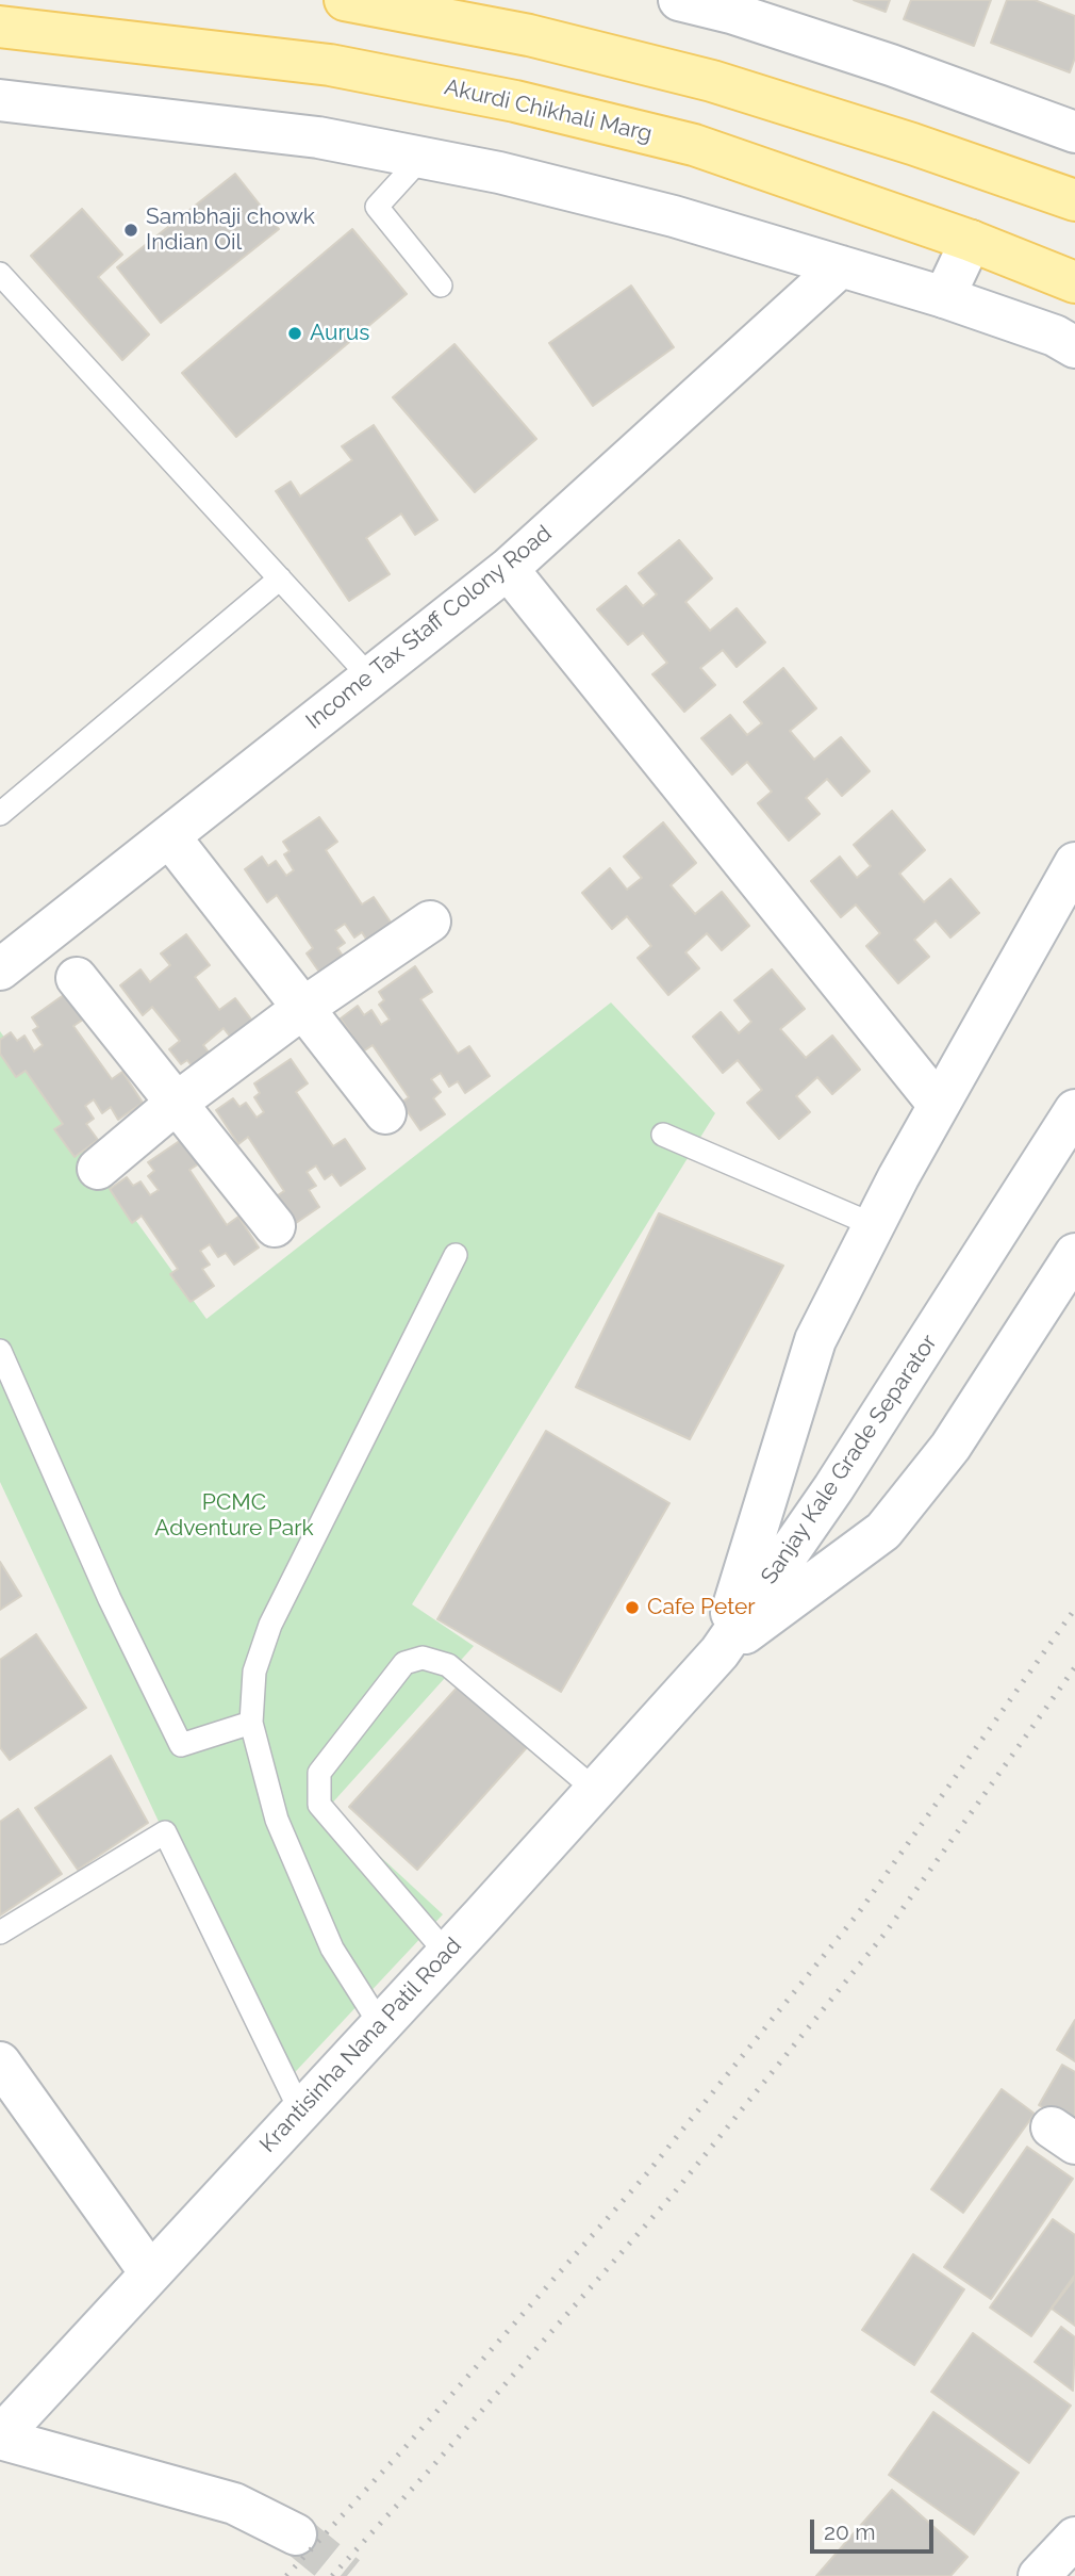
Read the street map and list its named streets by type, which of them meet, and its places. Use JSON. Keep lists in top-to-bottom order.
{
  "streets": {
    "main road": ["Akurdi Chikhali Marg"],
    "street": ["Income Tax Staff Colony Road", "Sanjay Kale Grade Separator", "Krantisinha Nana Patil Road"]
  },
  "crossings": [
    ["Sanjay Kale Grade Separator", "Krantisinha Nana Patil Road"]
  ],
  "parks": ["PCMC Adventure Park"],
  "places": ["Sambhaji chowk Indian Oil", "Aurus", "Cafe Peter"],
  "scale_bar": "20 m"
}
